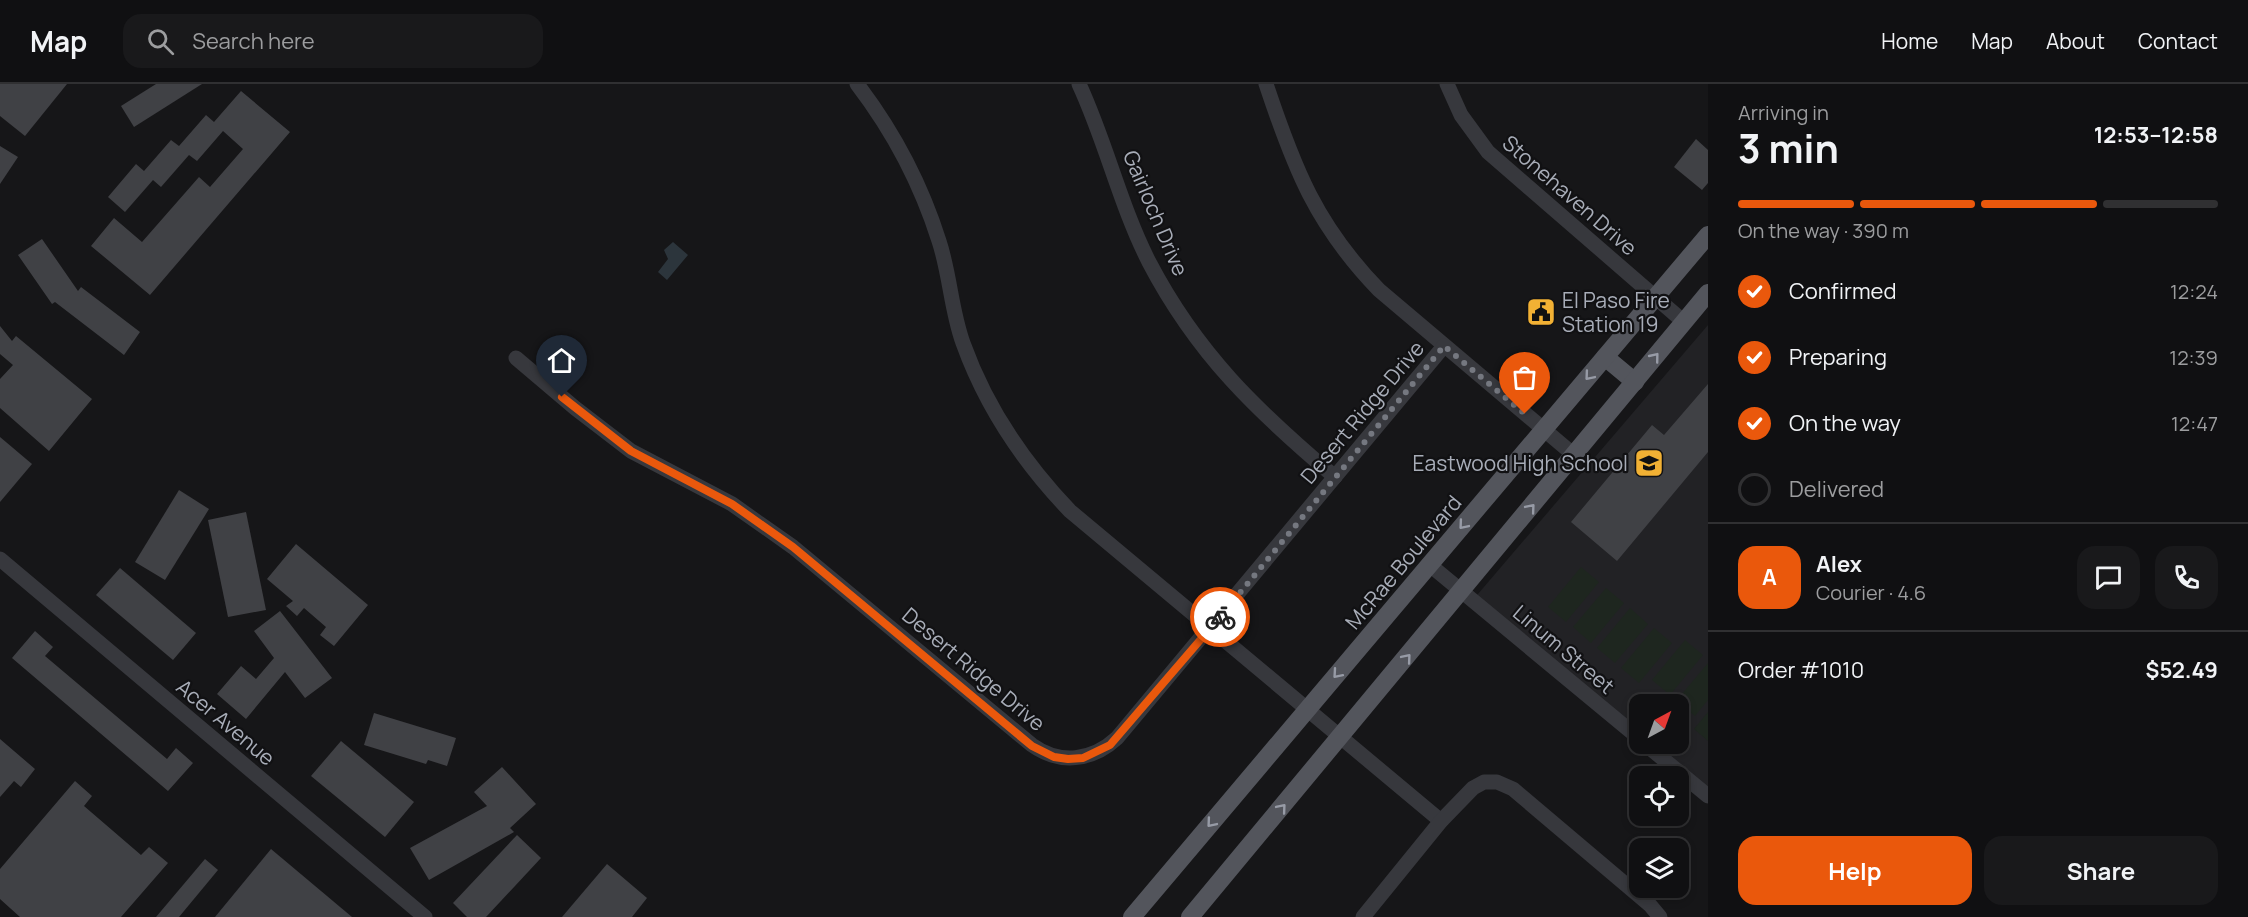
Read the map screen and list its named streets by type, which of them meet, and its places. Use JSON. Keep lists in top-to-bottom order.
{
  "streets": {
    "main road": ["McRae Boulevard"],
    "street": [
      "Stonehaven Drive",
      "Gairloch Drive",
      "Desert Ridge Drive",
      "Linum Street",
      "Acer Avenue"
    ]
  },
  "crossings": [
    ["Stonehaven Drive", "McRae Boulevard"],
    ["Gairloch Drive", "Desert Ridge Drive"],
    ["McRae Boulevard", "Linum Street"]
  ],
  "places": {
    "public building": ["El Paso Fire Station 19"],
    "school or university": ["Eastwood High School"]
  },
  "north": "top right",
  "page": {
    "header": "Map",
    "search": "Search here",
    "nav": [
      "Home",
      "Map",
      "About",
      "Contact"
    ],
    "heading": ["3 min", "Arriving in", "12:53–12:58"],
    "panel": [
      "Alex",
      "Courier · 4.6",
      "Order #1010",
      "$52.49"
    ],
    "bar": "On the way · 390 m",
    "list": [
      ["Confirmed", "12:24"],
      ["Preparing", "12:39"],
      ["On the way", "12:47"],
      "Delivered"
    ],
    "round": "A",
    "buttons": ["Help", "Share"]
  }
}
